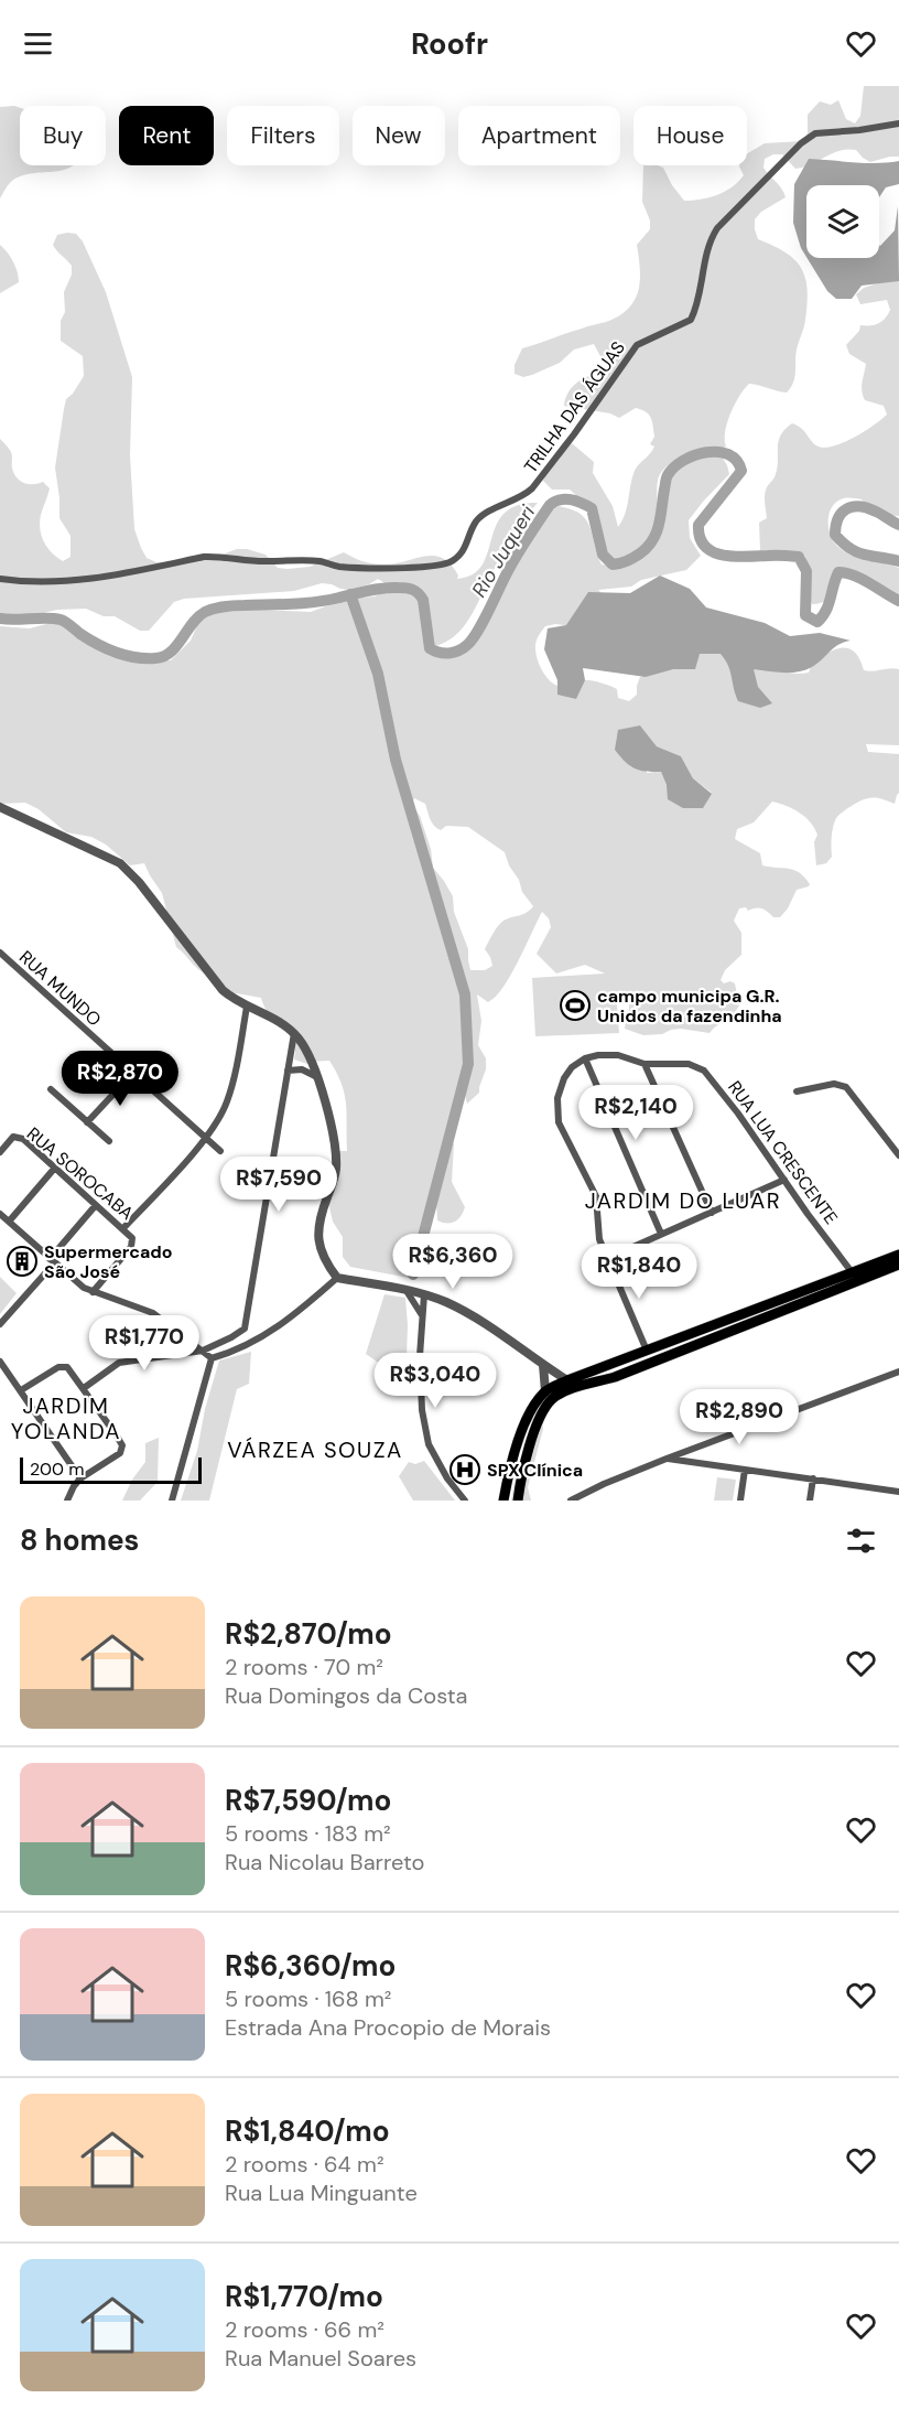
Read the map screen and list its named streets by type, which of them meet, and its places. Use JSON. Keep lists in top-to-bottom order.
{
  "streets": {
    "street": [
      "TRILHA DAS ÁGUAS",
      "RUA MUNDO",
      "RUA LUA CRESCENTE",
      "RUA SOROCABA"
    ]
  },
  "districts": ["JARDIM DO LUAR", "JARDIM YOLANDA", "VÁRZEA SOUZA"],
  "water": ["Rio Juqueri"],
  "places": {
    "sports": ["campo municipa G.R. Unidos da fazendinha"],
    "building": ["Supermercado São José"],
    "hospital": ["SPX Clínica"]
  },
  "scale_bar": "200 m",
  "page": {
    "header": "Roofr",
    "chip": [
      "Buy",
      "Rent",
      "Filters",
      "New",
      "Apartment",
      "House"
    ],
    "price": [
      "R$2,870",
      "R$2,140",
      "R$7,590",
      "R$6,360",
      "R$1,840",
      "R$1,770",
      "R$3,040",
      "R$2,890"
    ],
    "scale": "200 m",
    "heading": "8 homes",
    "list": [
      {
        "name": "R$2,870/mo",
        "note": "2 rooms · 70 m² · Rua Domingos da Costa"
      },
      {
        "name": "R$7,590/mo",
        "note": "5 rooms · 183 m² · Rua Nicolau Barreto"
      },
      {
        "name": "R$6,360/mo",
        "note": "5 rooms · 168 m² · Estrada Ana Procopio de Morais"
      },
      {
        "name": "R$1,840/mo",
        "note": "2 rooms · 64 m² · Rua Lua Minguante"
      },
      {
        "name": "R$1,770/mo",
        "note": "2 rooms · 66 m² · Rua Manuel Soares"
      }
    ]
  }
}
